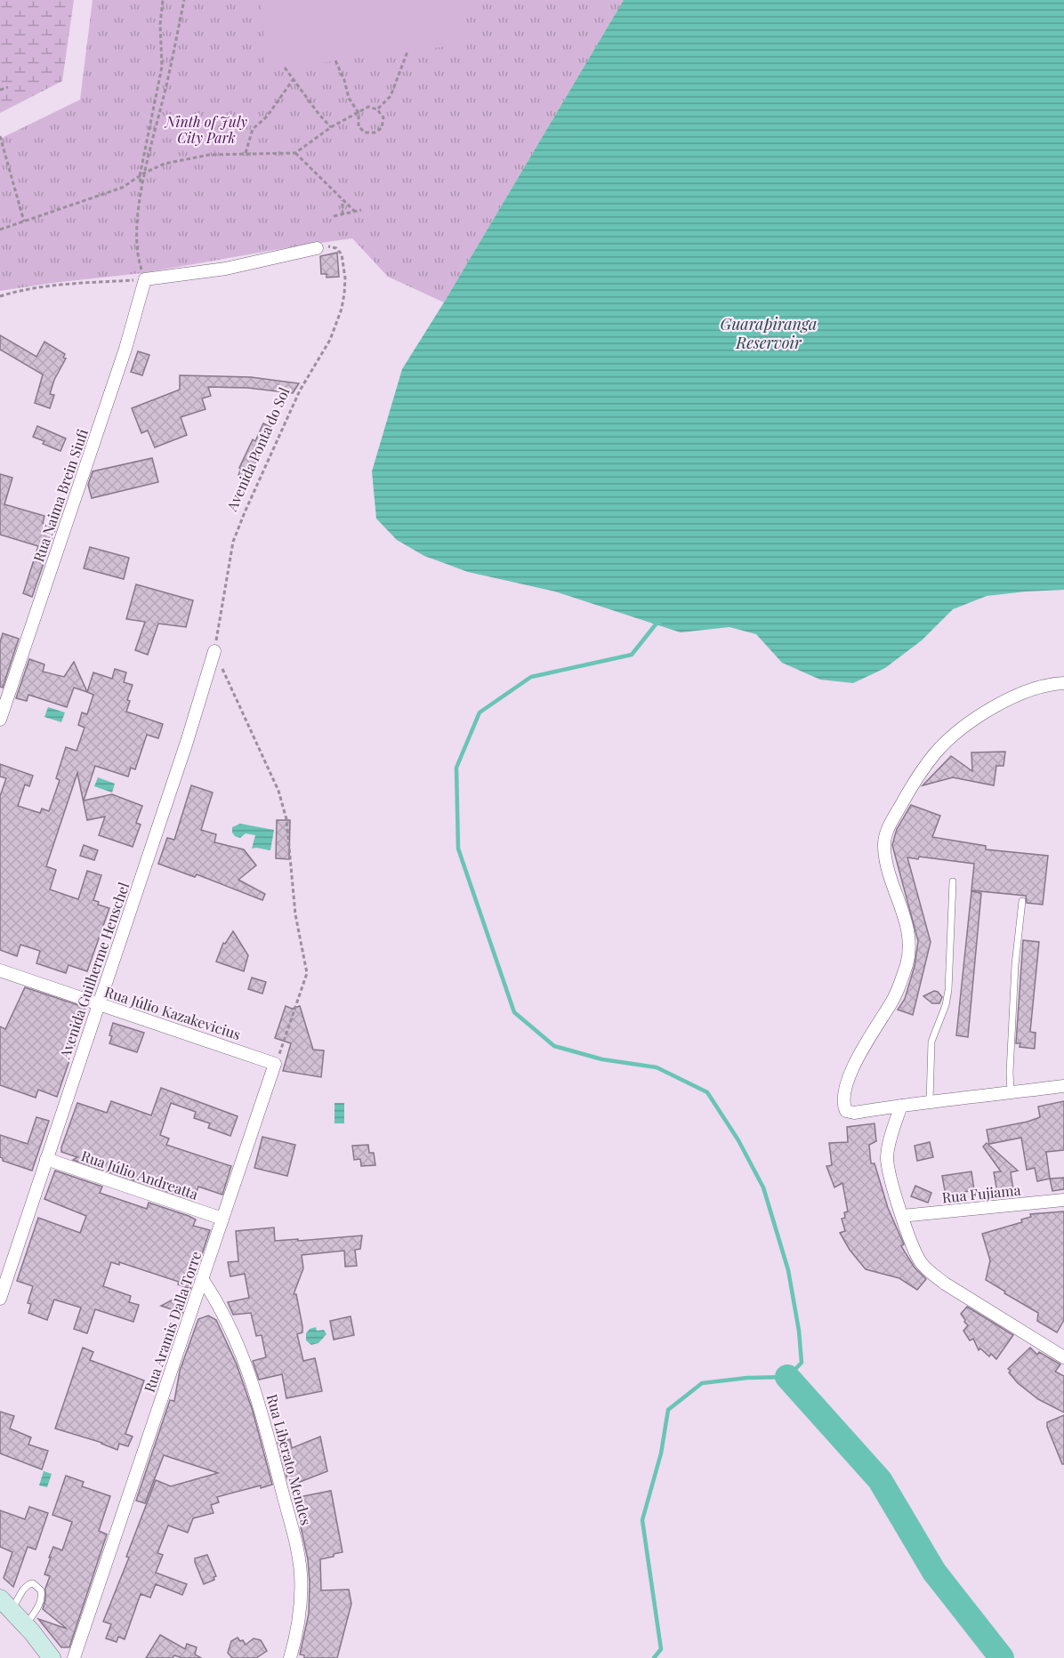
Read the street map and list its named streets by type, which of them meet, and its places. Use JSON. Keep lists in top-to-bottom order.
{
  "streets": {
    "street": [
      "Rua Naima Brein Siufi",
      "Avenida Guilherme Henschel",
      "Rua Júlio Kazakevicius",
      "Rua Júlio Andreatta",
      "Rua Fujiama",
      "Rua Aramis Dalla Torre",
      "Rua Liberato Mendes"
    ],
    "path": ["Avenida Ponta do Sol"]
  },
  "crossings": [
    ["Avenida Ponta do Sol", "Avenida Guilherme Henschel"],
    ["Avenida Guilherme Henschel", "Rua Júlio Kazakevicius"],
    ["Avenida Guilherme Henschel", "Rua Júlio Andreatta"],
    ["Rua Júlio Kazakevicius", "Rua Aramis Dalla Torre"],
    ["Rua Júlio Andreatta", "Rua Aramis Dalla Torre"],
    ["Rua Aramis Dalla Torre", "Rua Liberato Mendes"]
  ],
  "water": ["Guarapiranga Reservoir"],
  "parks": ["Ninth of July City Park"]
}
